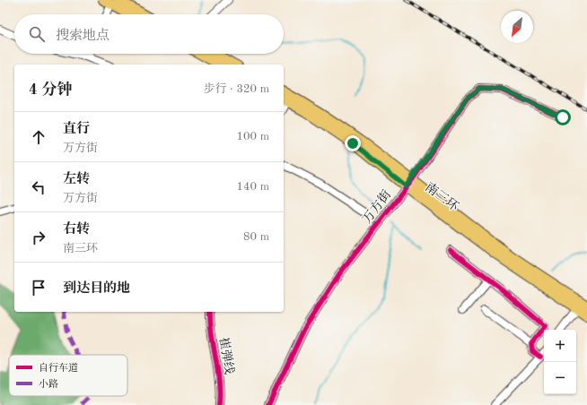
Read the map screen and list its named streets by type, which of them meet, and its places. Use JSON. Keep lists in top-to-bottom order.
{
  "streets": {
    "main road": ["南三环"],
    "street": ["万方街", "崔弹线"]
  },
  "crossings": [
    ["南三环", "万方街"]
  ],
  "legend": ["自行车道", "小路"],
  "north": "bottom left",
  "page": {
    "search": "搜索地点",
    "heading": ["4 分钟", "步行 · 320 m"],
    "list": [
      ["直行", "万方街", "100 m"],
      ["左转", "万方街", "140 m"],
      ["右转", "南三环", "80 m"],
      "到达目的地"
    ],
    "map_buttons": ["+", "−"]
  }
}
